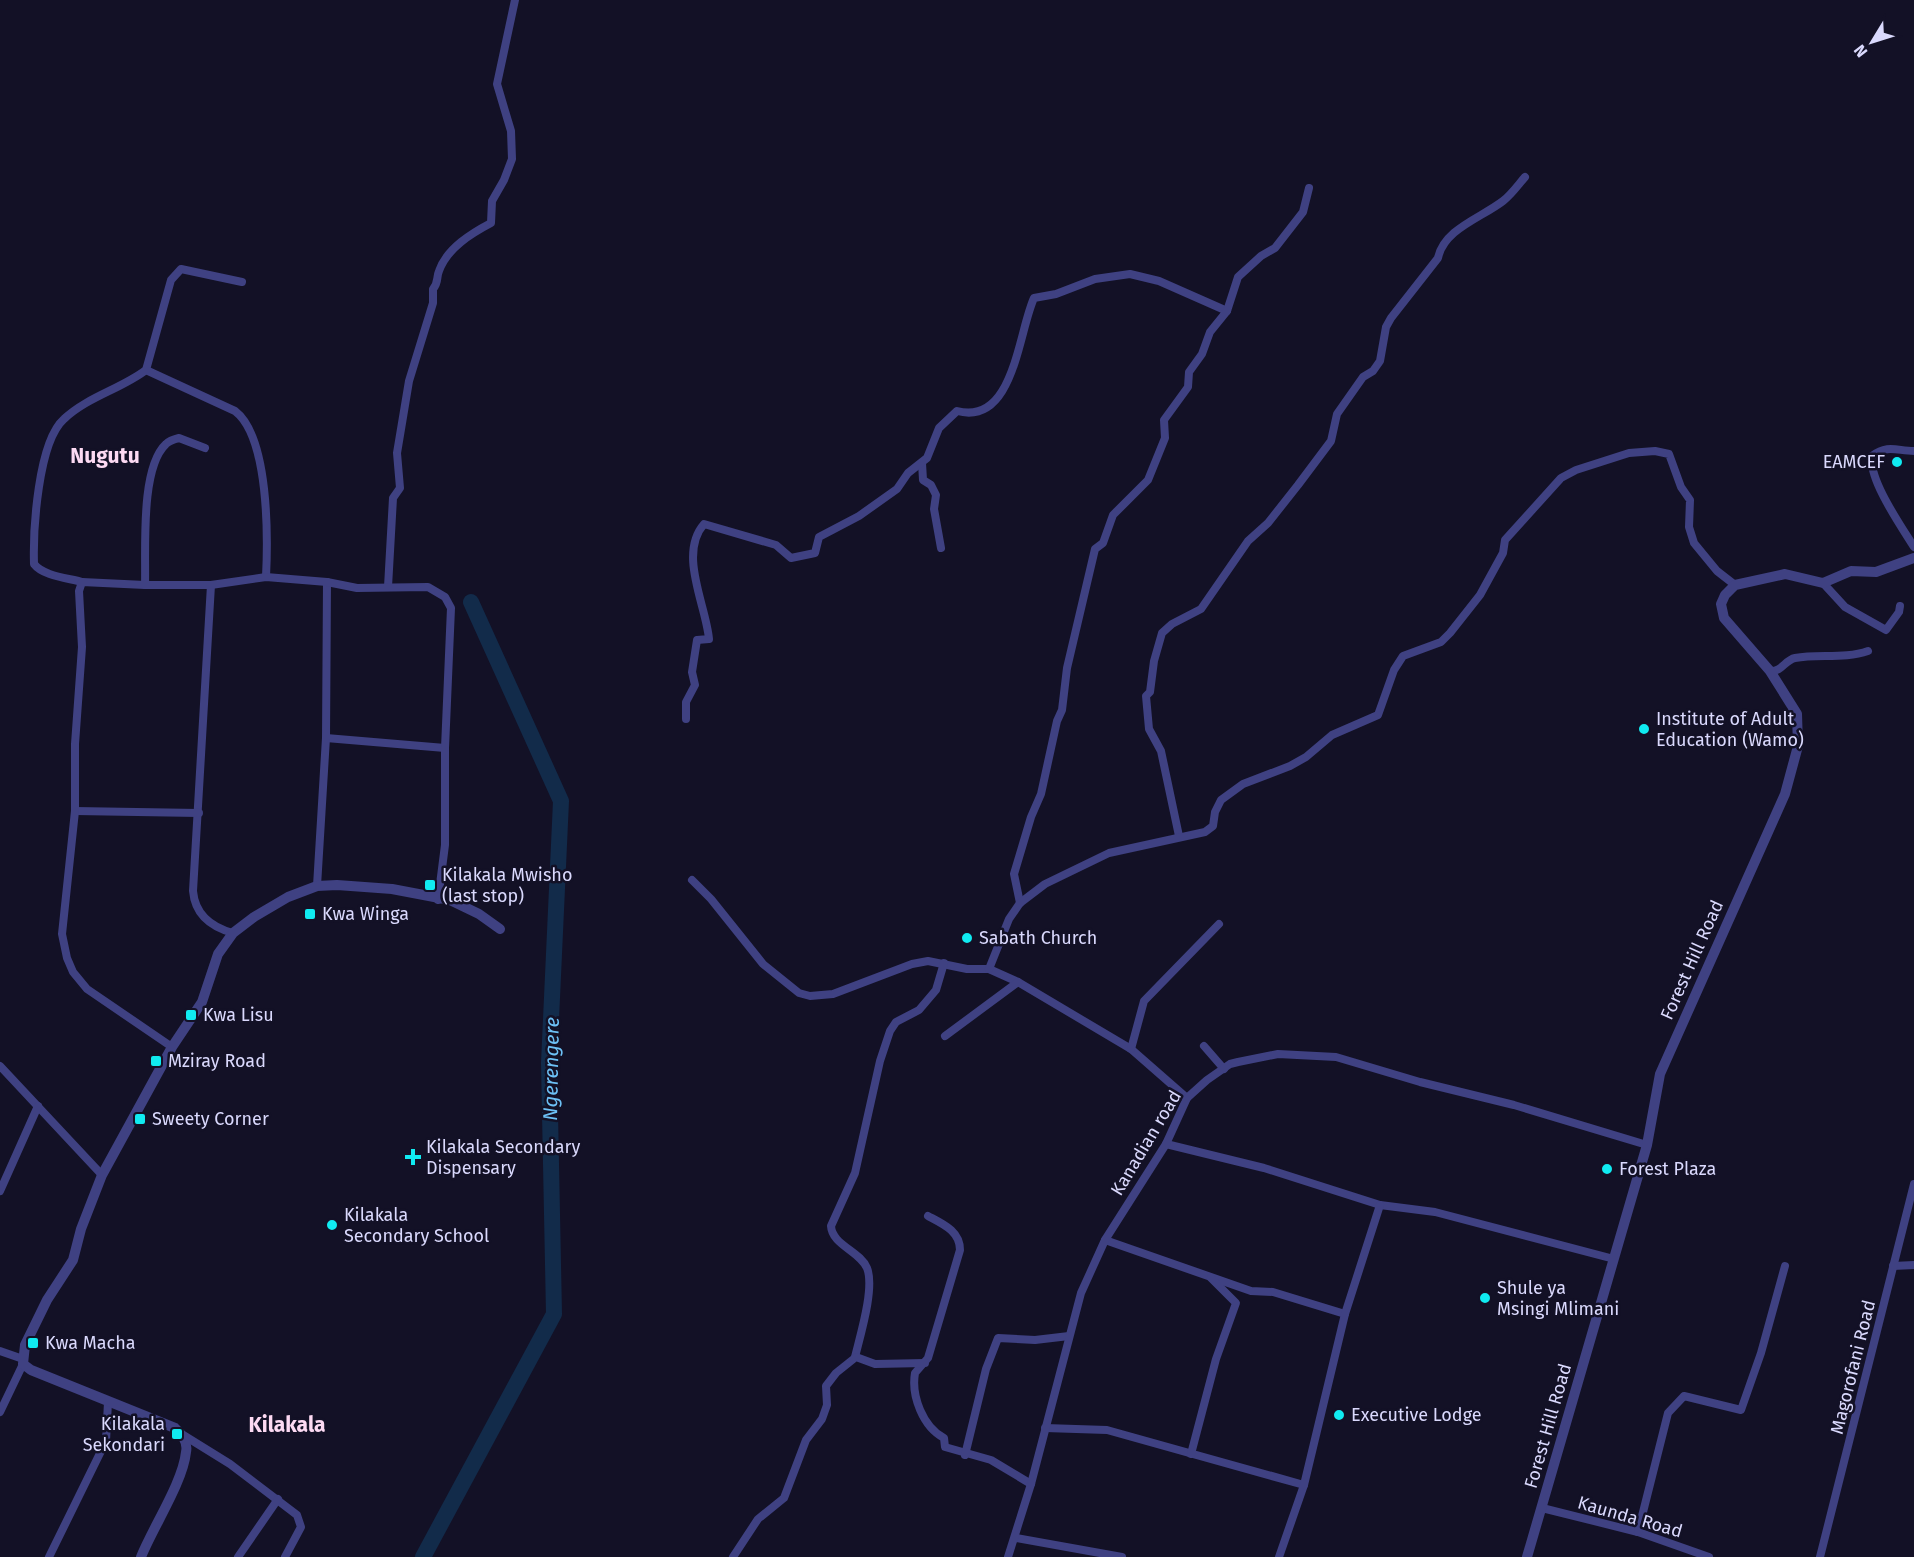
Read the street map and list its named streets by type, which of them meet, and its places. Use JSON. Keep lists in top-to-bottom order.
{
  "streets": {
    "street": [
      "Forest Hill Road",
      "Kanadian road",
      "Magorofani Road",
      "Kaunda Road"
    ]
  },
  "crossings": [
    ["Forest Hill Road", "Kanadian road"],
    ["Forest Hill Road", "Kaunda Road"]
  ],
  "districts": ["Nugutu", "Kilakala"],
  "water": ["Ngerengere"],
  "places": {
    "other": [
      "EAMCEF",
      "Institute of Adult Education (Wamo)",
      "Sabath Church",
      "Forest Plaza",
      "Kilakala Secondary School",
      "Shule ya Msingi Mlimani",
      "Executive Lodge"
    ],
    "transit": [
      "Kilakala Mwisho (last stop)",
      "Kwa Winga",
      "Kwa Lisu",
      "Mziray Road",
      "Sweety Corner",
      "Kwa Macha",
      "Kilakala Sekondari"
    ],
    "health": ["Kilakala Secondary Dispensary"]
  },
  "north": "bottom left"
}
